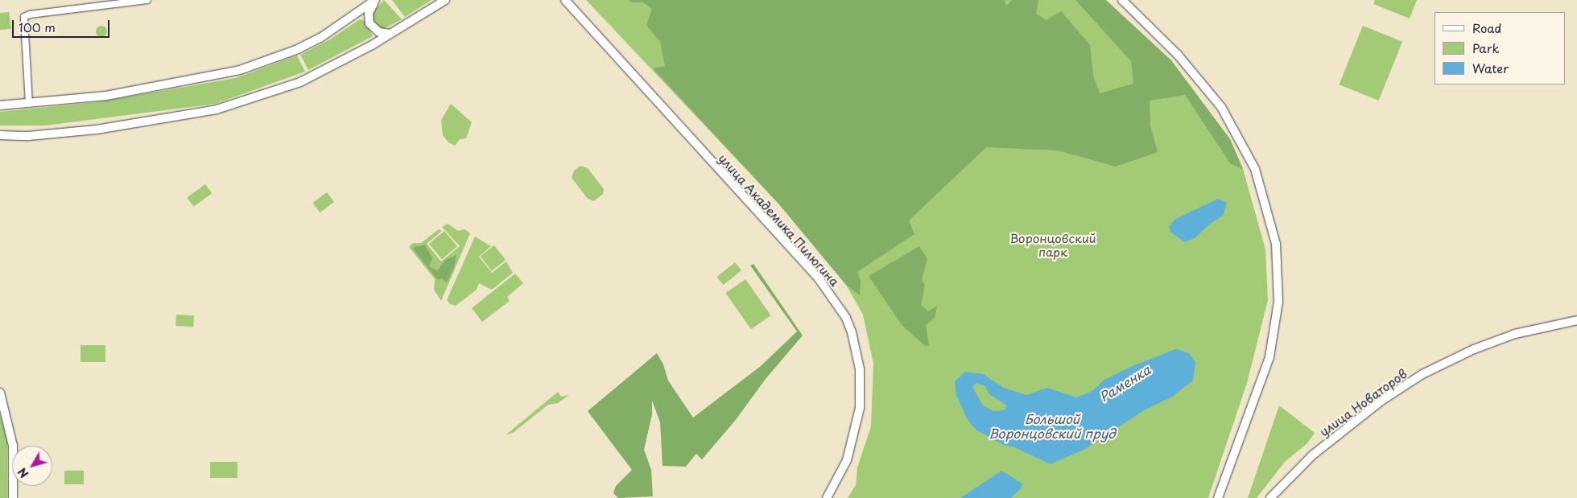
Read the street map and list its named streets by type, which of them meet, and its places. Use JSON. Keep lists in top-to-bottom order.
{
  "streets": {
    "street": ["улица Академика Пилюгина", "улица Новаторов"]
  },
  "water": ["Раменка", "Большой Воронцовский пруд"],
  "parks": ["Воронцовский парк"],
  "legend": ["Road", "Park", "Water"],
  "scale_bar": "100 m",
  "north": "bottom left"
}
